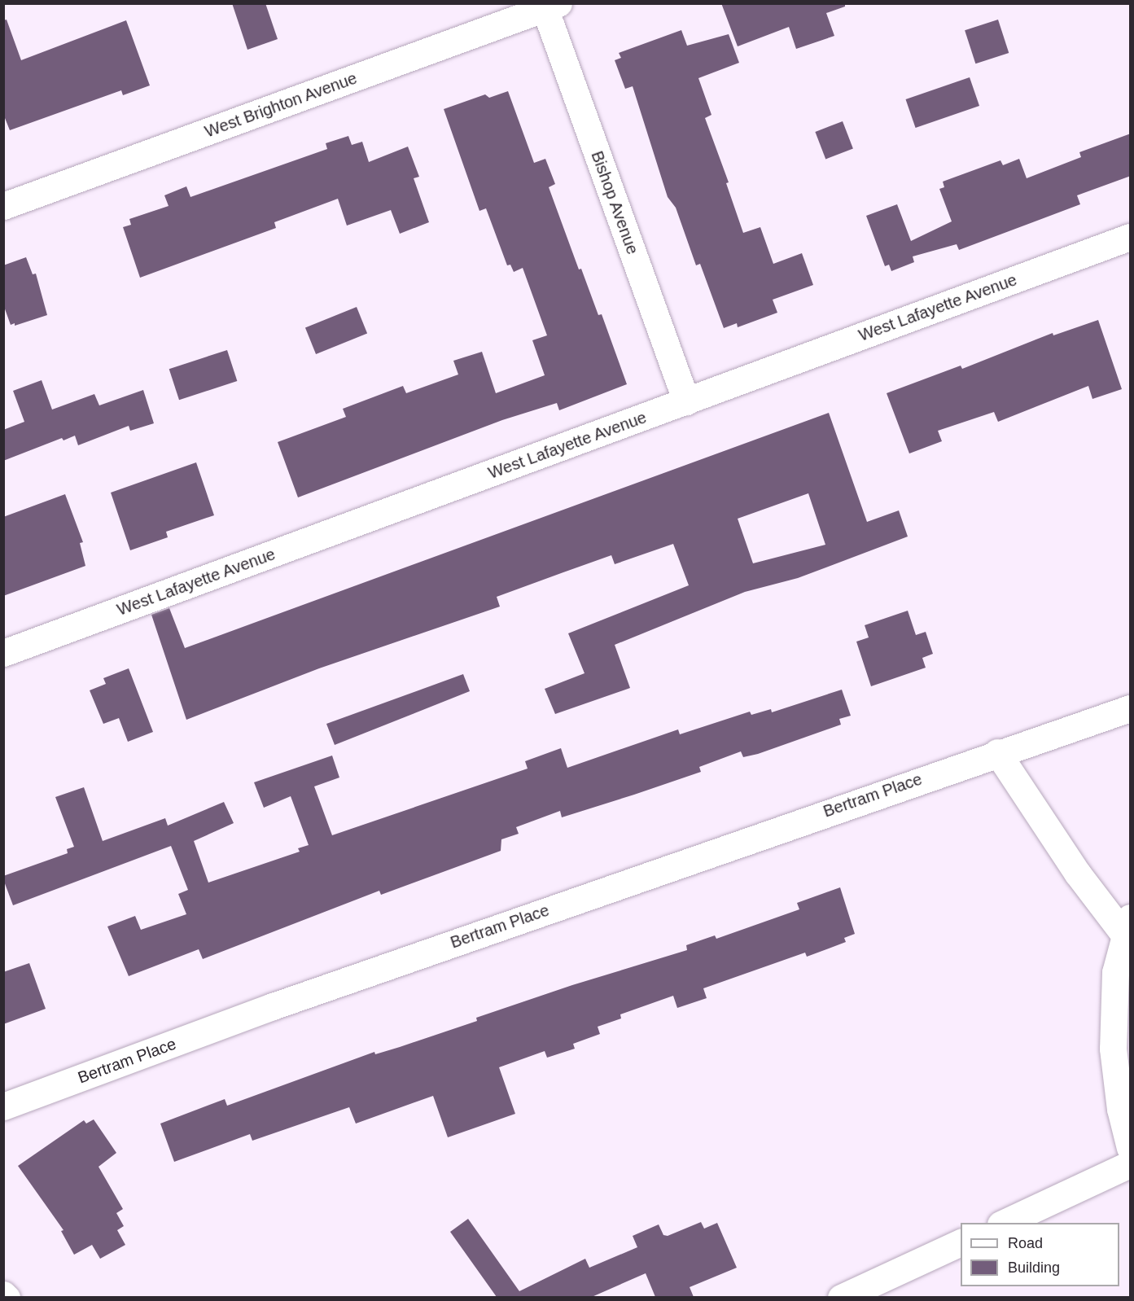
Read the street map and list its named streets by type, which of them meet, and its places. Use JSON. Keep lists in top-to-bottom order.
{
  "streets": {
    "street": [
      "West Brighton Avenue",
      "Bishop Avenue",
      "West Lafayette Avenue",
      "Bertram Place"
    ]
  },
  "crossings": [
    ["West Brighton Avenue", "Bishop Avenue"],
    ["Bishop Avenue", "West Lafayette Avenue"]
  ],
  "legend": ["Road", "Building"]
}
